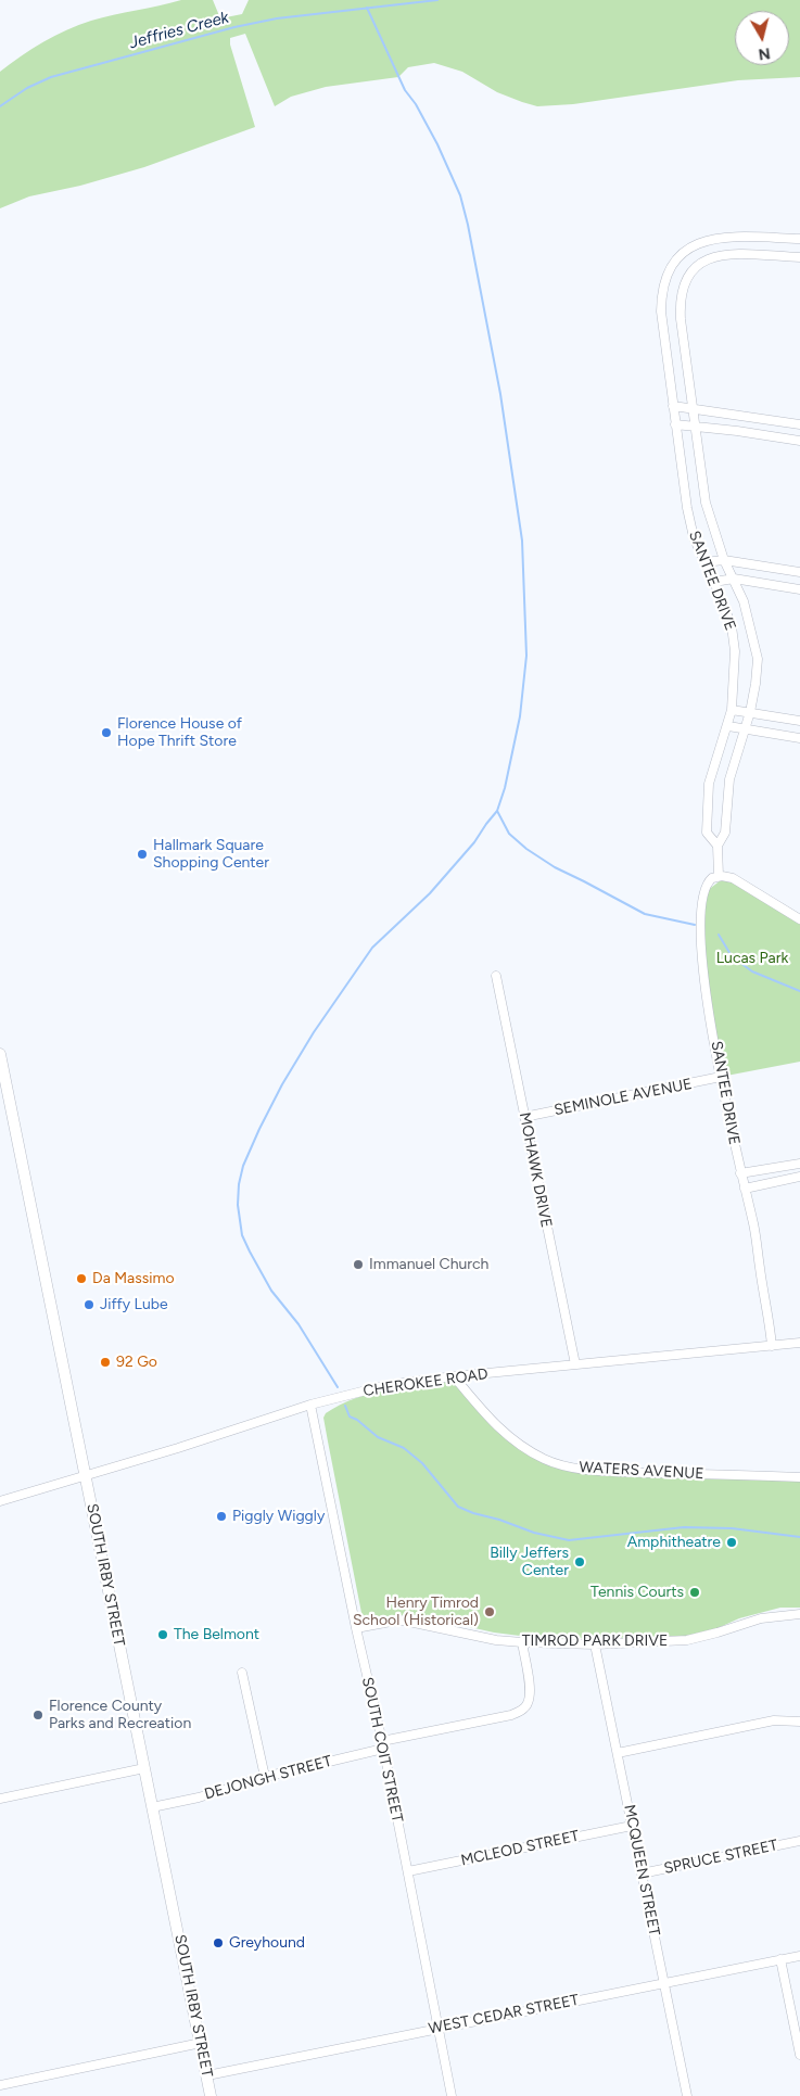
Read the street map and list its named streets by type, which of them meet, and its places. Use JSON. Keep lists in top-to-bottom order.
{
  "streets": {
    "main road": ["SOUTH IRBY STREET"],
    "street": [
      "SANTEE DRIVE",
      "SEMINOLE AVENUE",
      "MOHAWK DRIVE",
      "CHEROKEE ROAD",
      "WATERS AVENUE",
      "TIMROD PARK DRIVE",
      "SOUTH COIT STREET",
      "DEJONGH STREET",
      "MCLEOD STREET",
      "SPRUCE STREET",
      "MCQUEEN STREET",
      "WEST CEDAR STREET"
    ]
  },
  "crossings": [
    ["SANTEE DRIVE", "SEMINOLE AVENUE"],
    ["SANTEE DRIVE", "CHEROKEE ROAD"],
    ["SEMINOLE AVENUE", "MOHAWK DRIVE"],
    ["MOHAWK DRIVE", "CHEROKEE ROAD"],
    ["CHEROKEE ROAD", "WATERS AVENUE"],
    ["CHEROKEE ROAD", "SOUTH IRBY STREET"],
    ["CHEROKEE ROAD", "SOUTH COIT STREET"],
    ["SOUTH IRBY STREET", "DEJONGH STREET"],
    ["SOUTH IRBY STREET", "WEST CEDAR STREET"],
    ["TIMROD PARK DRIVE", "SOUTH COIT STREET"],
    ["TIMROD PARK DRIVE", "DEJONGH STREET"],
    ["TIMROD PARK DRIVE", "MCQUEEN STREET"],
    ["SOUTH COIT STREET", "DEJONGH STREET"],
    ["SOUTH COIT STREET", "MCLEOD STREET"],
    ["SOUTH COIT STREET", "WEST CEDAR STREET"],
    ["MCLEOD STREET", "MCQUEEN STREET"],
    ["SPRUCE STREET", "MCQUEEN STREET"],
    ["MCQUEEN STREET", "WEST CEDAR STREET"]
  ],
  "water": ["Jeffries Creek"],
  "parks": ["Lucas Park"],
  "places": [
    "Florence House of Hope Thrift Store",
    "Hallmark Square Shopping Center",
    "Immanuel Church",
    "Da Massimo",
    "Jiffy Lube",
    "92 Go",
    "Piggly Wiggly",
    "Amphitheatre",
    "Billy Jeffers Center",
    "Tennis Courts",
    "Henry Timrod School (Historical)",
    "The Belmont",
    "Florence County Parks and Recreation",
    "Greyhound"
  ],
  "north": "bottom"
}
